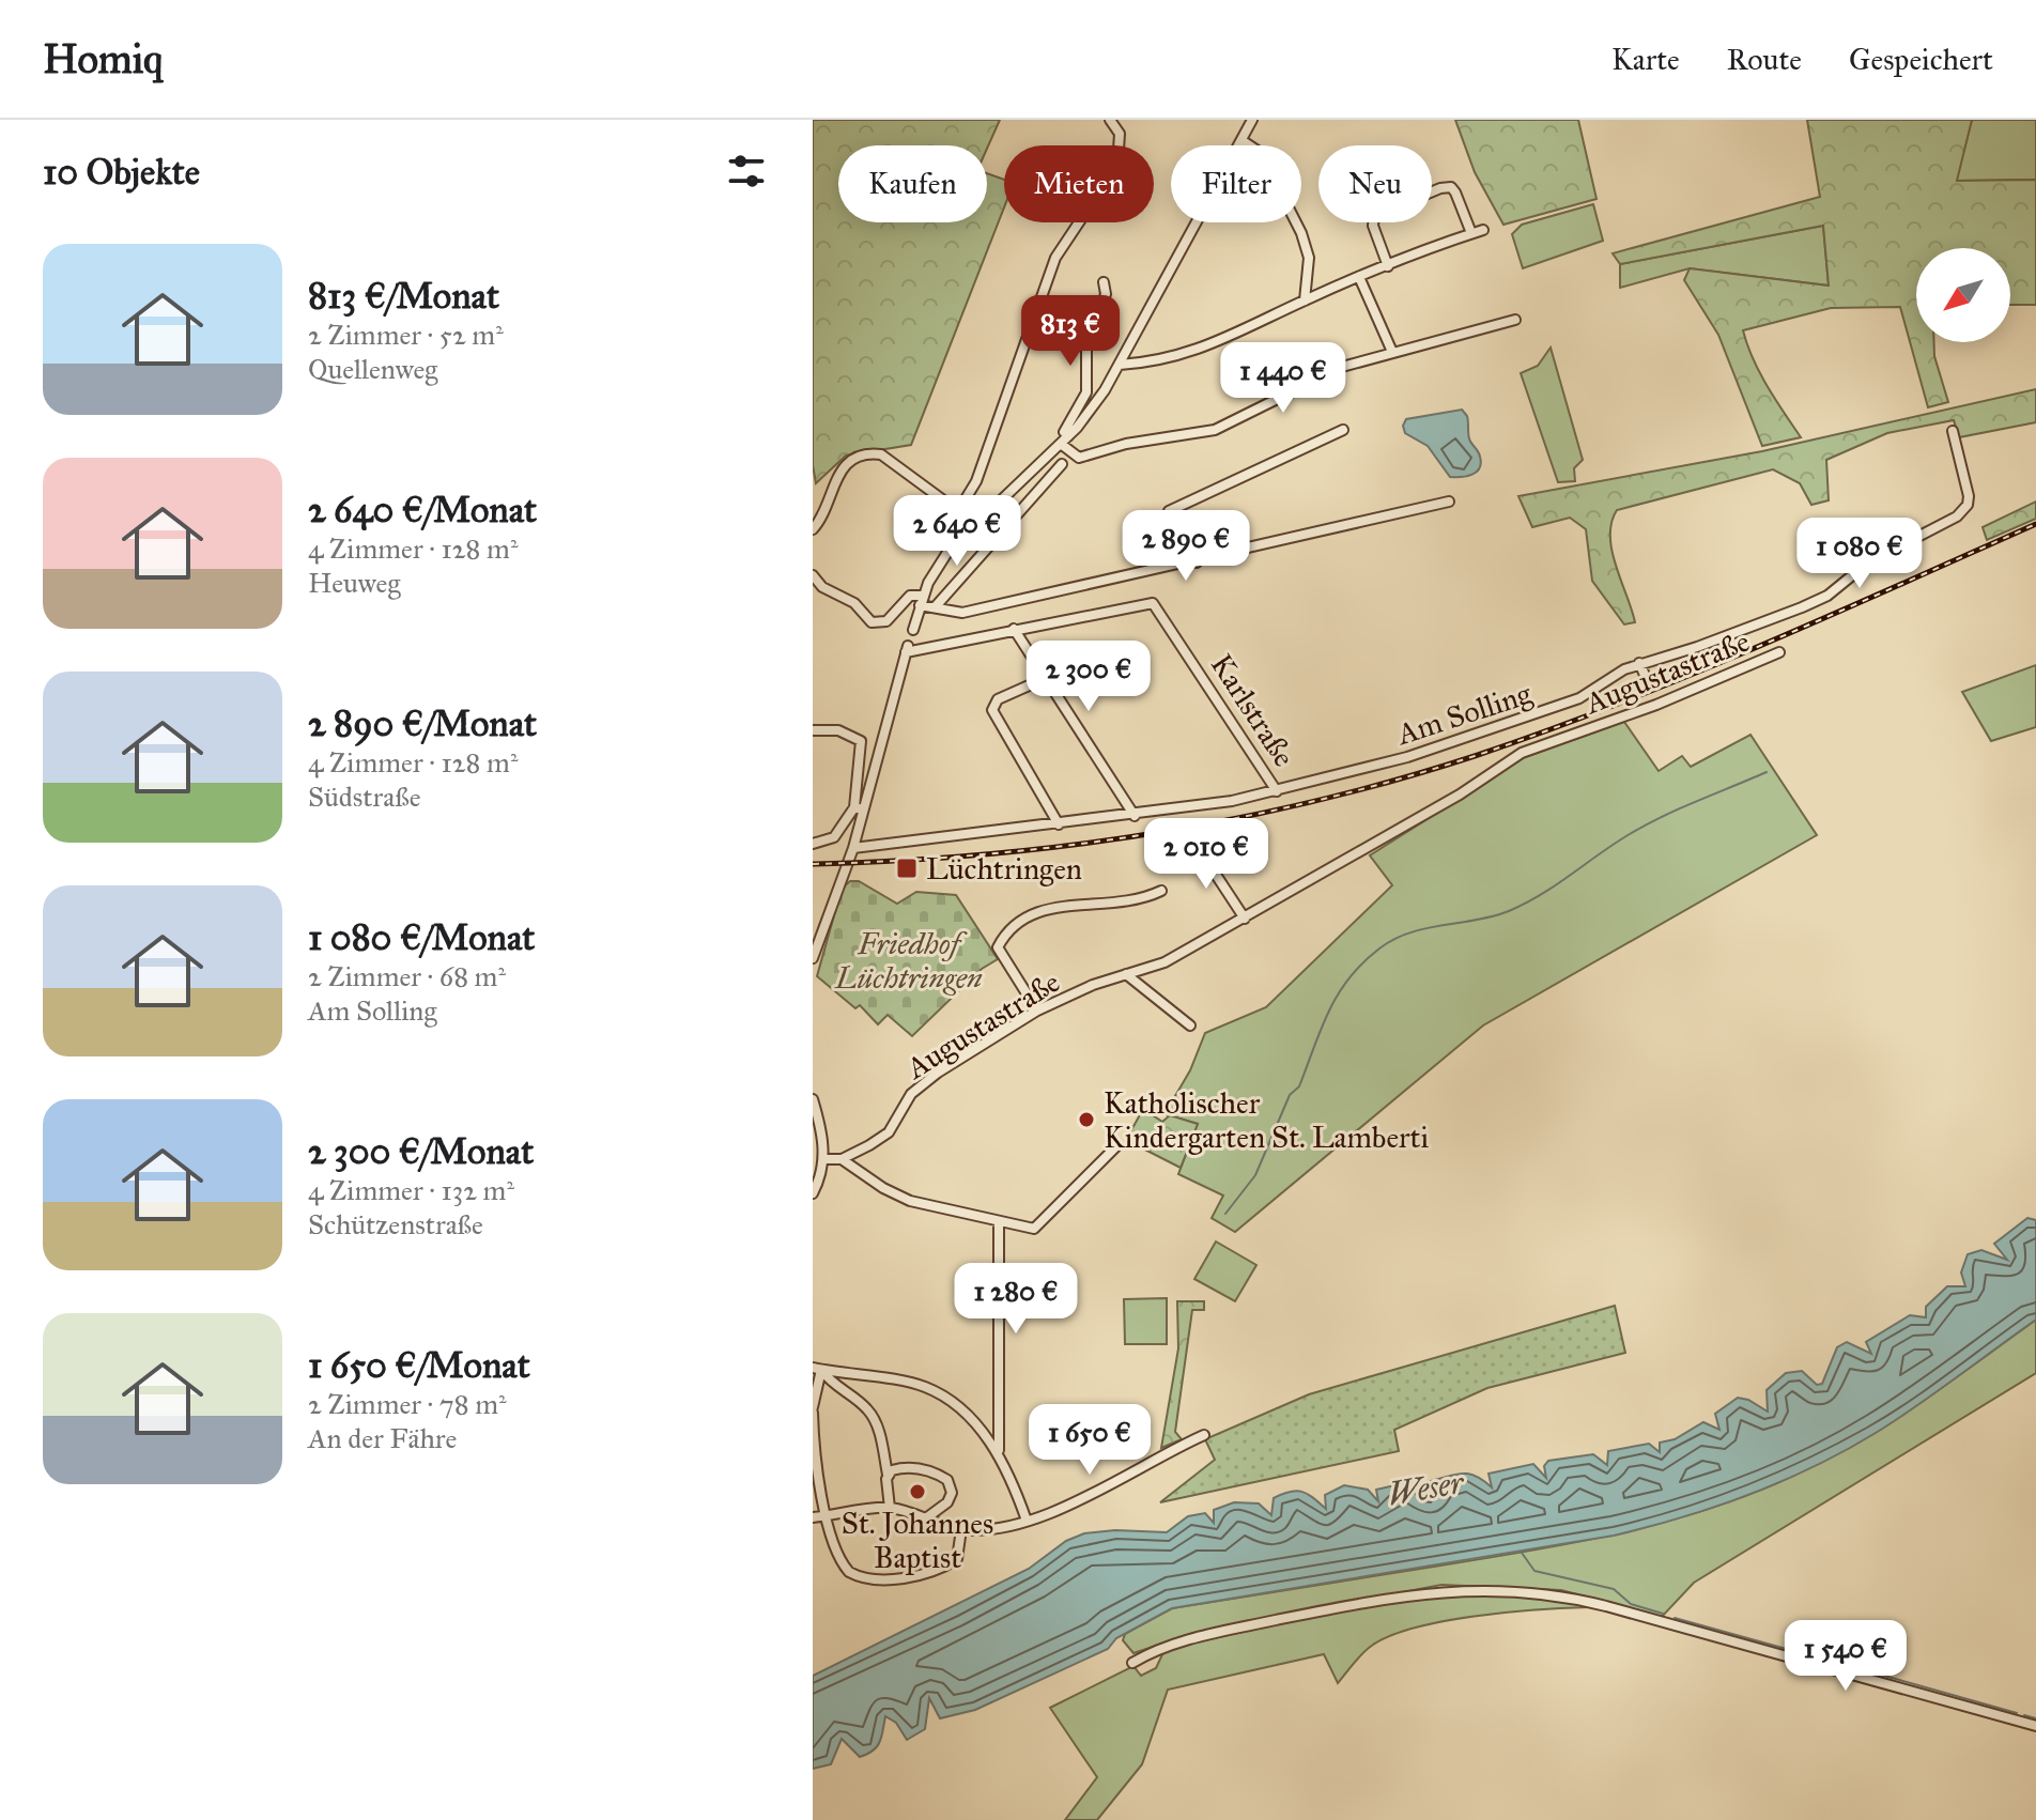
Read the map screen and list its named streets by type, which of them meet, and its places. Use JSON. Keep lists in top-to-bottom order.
{
  "streets": {
    "street": ["Augustastraße", "Karlstraße", "Am Solling"]
  },
  "crossings": [
    ["Karlstraße", "Am Solling"]
  ],
  "water": ["Weser"],
  "parks": ["Friedhof Lüchtringen"],
  "places": {
    "transit": ["Lüchtringen"],
    "other": ["Katholischer Kindergarten St. Lamberti", "St. Johannes Baptist"]
  },
  "north": "bottom left",
  "page": {
    "header": "Homiq",
    "nav": ["Karte", "Route", "Gespeichert"],
    "heading": "10 Objekte",
    "chip": [
      "Kaufen",
      "Mieten",
      "Filter",
      "Neu"
    ],
    "list": [
      {
        "name": "813 €/Monat",
        "note": "2 Zimmer · 52 m² · Quellenweg"
      },
      {
        "name": "2 640 €/Monat",
        "note": "4 Zimmer · 128 m² · Heuweg"
      },
      {
        "name": "2 890 €/Monat",
        "note": "4 Zimmer · 128 m² · Südstraße"
      },
      {
        "name": "1 080 €/Monat",
        "note": "2 Zimmer · 68 m² · Am Solling"
      },
      {
        "name": "2 300 €/Monat",
        "note": "4 Zimmer · 132 m² · Schützenstraße"
      },
      {
        "name": "1 650 €/Monat",
        "note": "2 Zimmer · 78 m² · An der Fähre"
      }
    ],
    "price": [
      "813 €",
      "1 440 €",
      "2 640 €",
      "2 890 €",
      "1 080 €",
      "2 300 €",
      "2 010 €",
      "1 280 €",
      "1 650 €",
      "1 540 €"
    ]
  }
}
